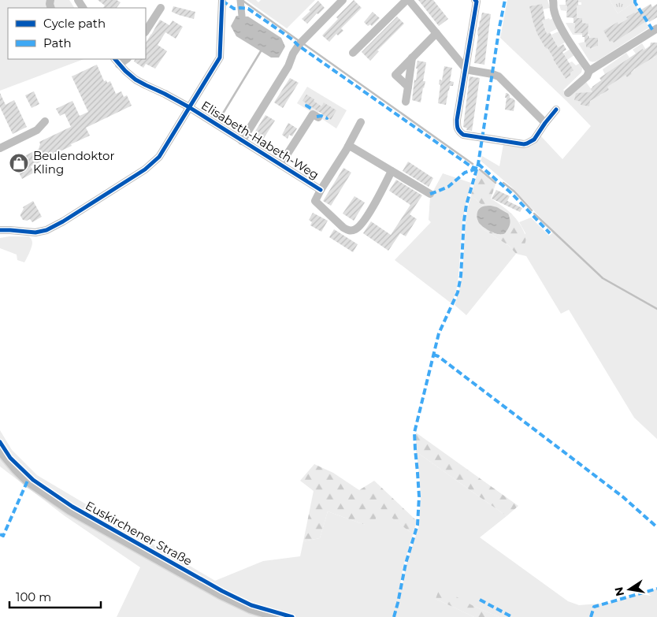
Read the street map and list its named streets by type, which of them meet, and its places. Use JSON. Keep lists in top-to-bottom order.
{
  "streets": {
    "main road": ["Euskirchener Straße"],
    "street": ["Elisabeth-Habeth-Weg"]
  },
  "places": {
    "shop": ["Beulendoktor Kling"]
  },
  "legend": ["Cycle path", "Path"],
  "scale_bar": "100 m",
  "north": "left"
}
